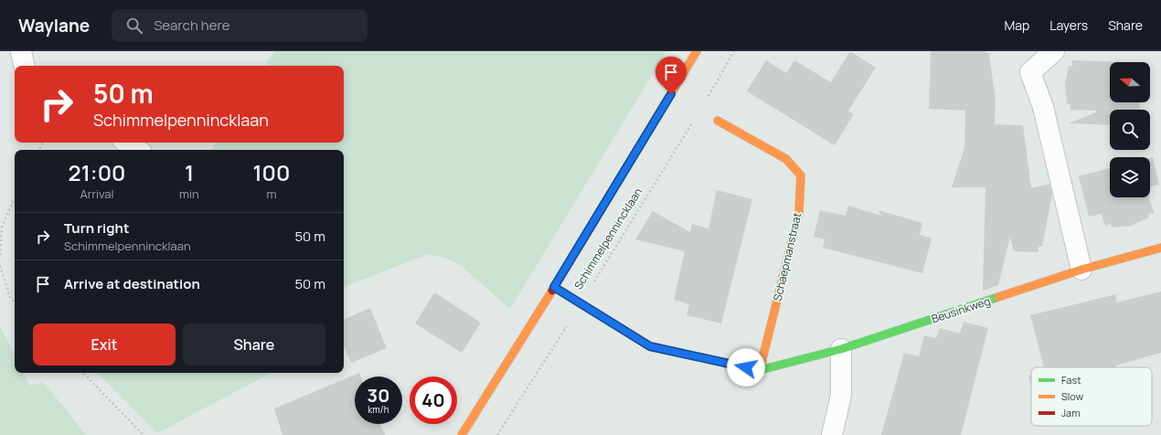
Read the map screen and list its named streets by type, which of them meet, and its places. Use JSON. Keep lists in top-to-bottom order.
{
  "streets": {
    "street": ["Schimmelpennincklaan", "Schaepmanstraat", "Beusinkweg"]
  },
  "legend": ["Fast", "Slow", "Jam"],
  "north": "left",
  "page": {
    "header": "Waylane",
    "search": "Search here",
    "nav": ["Map", "Layers", "Share"],
    "turn": ["50 m", "Schimmelpennincklaan"],
    "eta": [
      "21:00",
      "Arrival",
      "1",
      "min",
      "100",
      "m"
    ],
    "list": [
      {
        "name": "Turn right",
        "note": "Schimmelpennincklaan",
        "value": "50 m"
      },
      {
        "name": "Arrive at destination",
        "value": "50 m"
      }
    ],
    "buttons": ["Exit", "Share"],
    "speed": "30 km/h",
    "limit": "40"
  }
}
